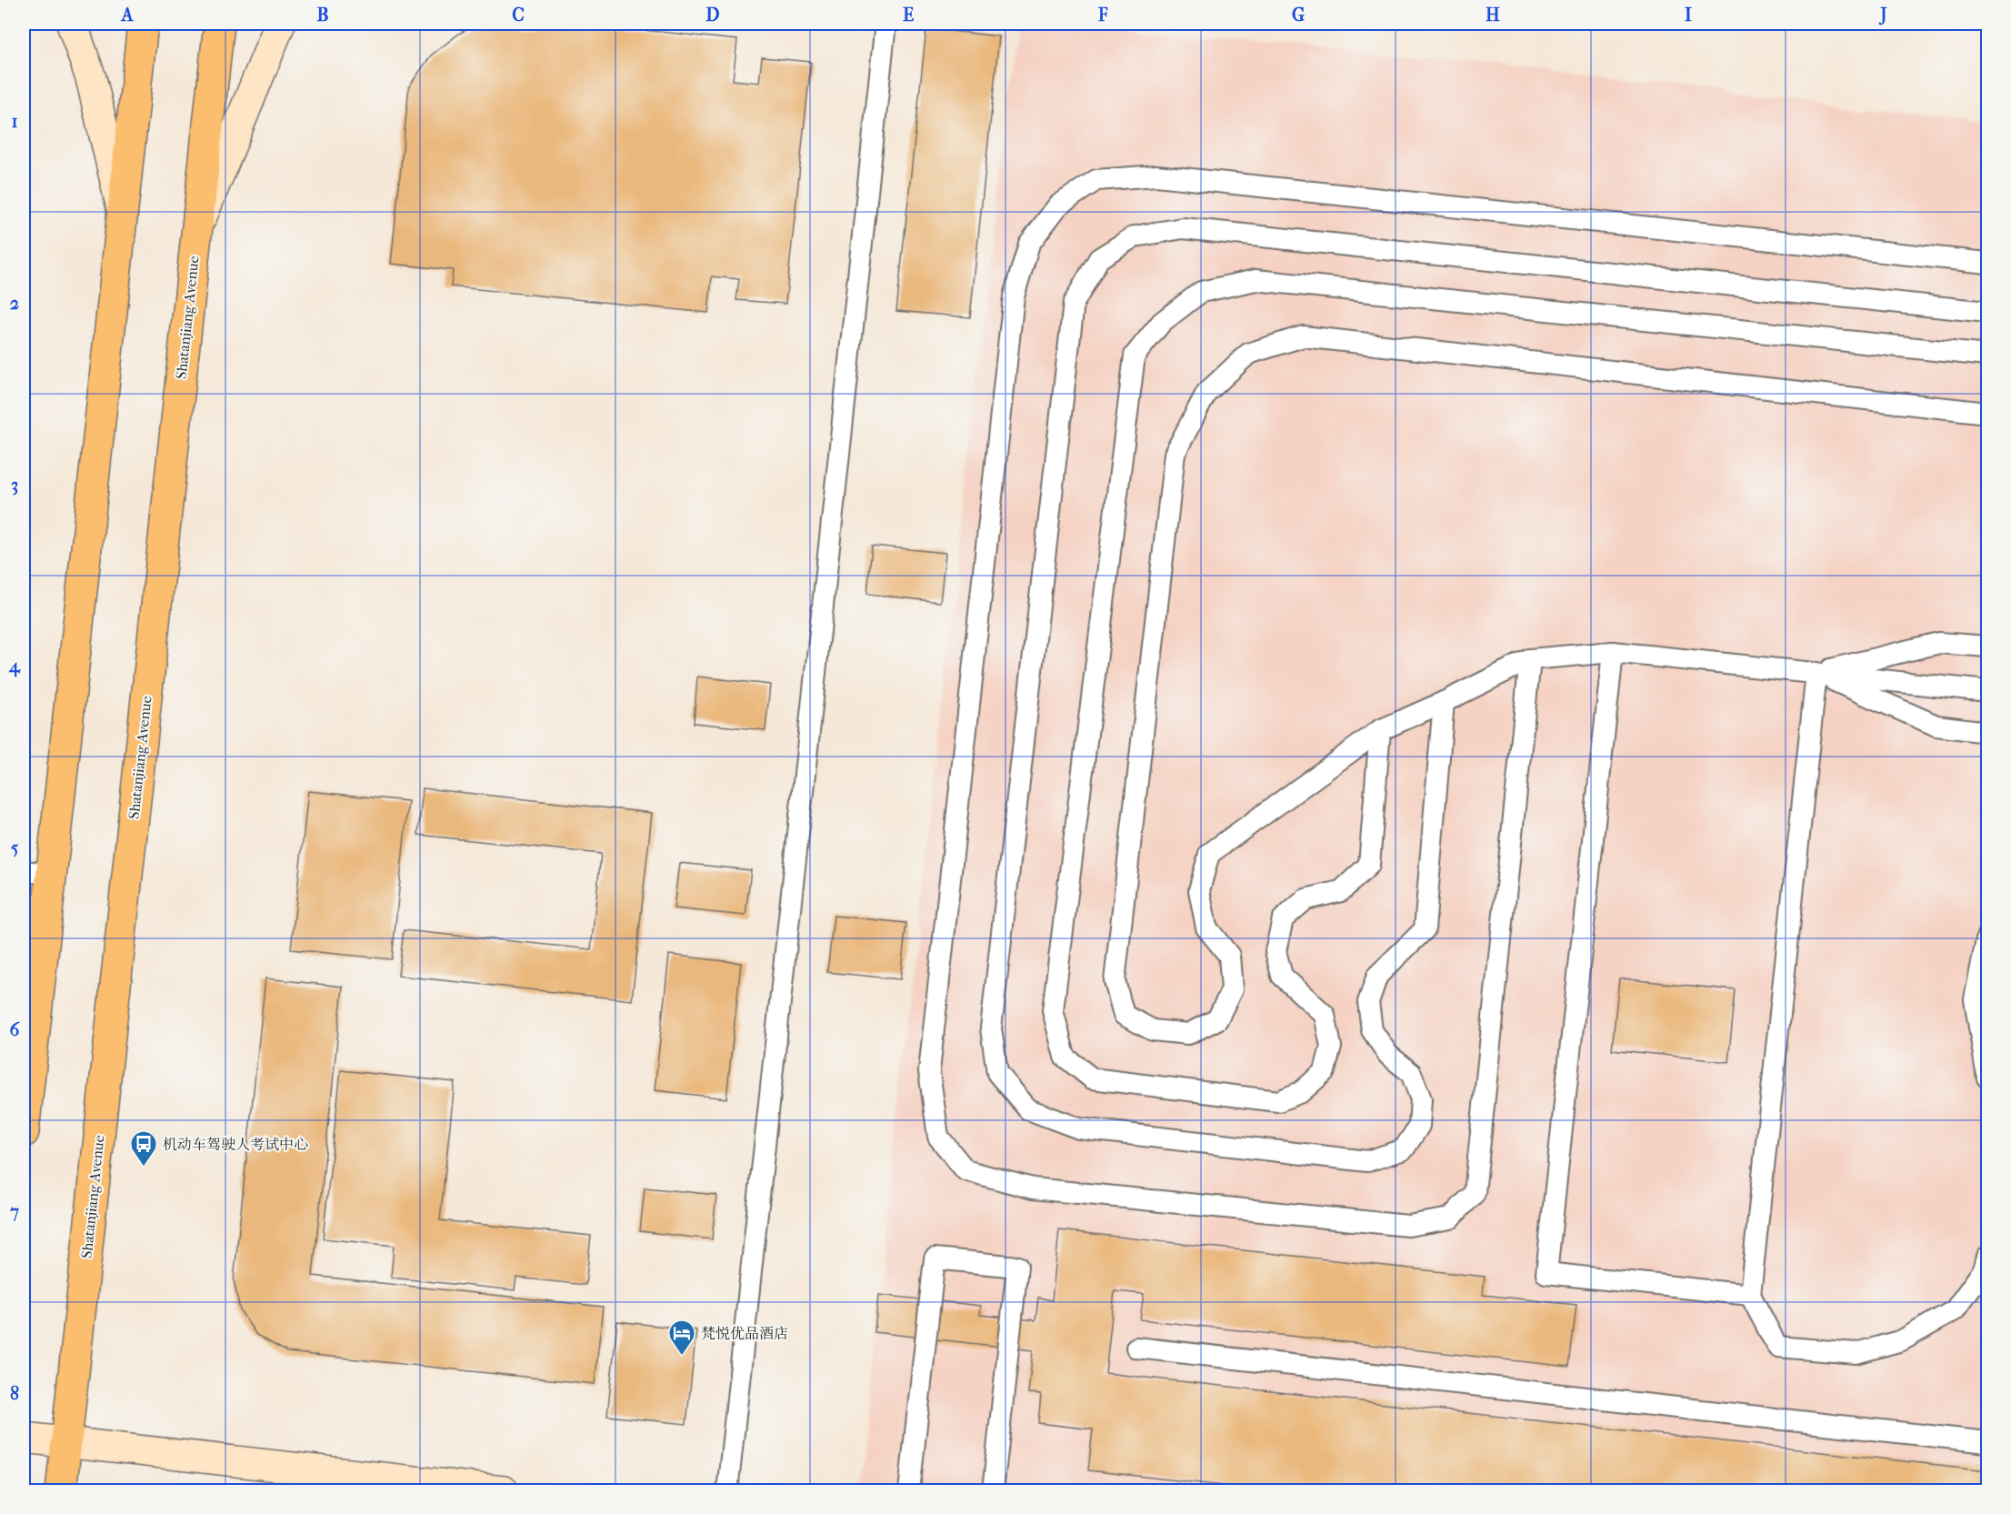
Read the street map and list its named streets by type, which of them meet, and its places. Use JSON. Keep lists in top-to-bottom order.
{
  "streets": {
    "main road": ["Shatanjiang Avenue"]
  },
  "places": {
    "bus stop": ["机动车驾驶人考试中心"],
    "hotel": ["梵悦优品酒店"]
  },
  "grid": {
    "columns": [
      "A",
      "B",
      "C",
      "D",
      "E",
      "F",
      "G",
      "H",
      "I",
      "J"
    ],
    "rows": [
      "1",
      "2",
      "3",
      "4",
      "5",
      "6",
      "7",
      "8"
    ]
  }
}
